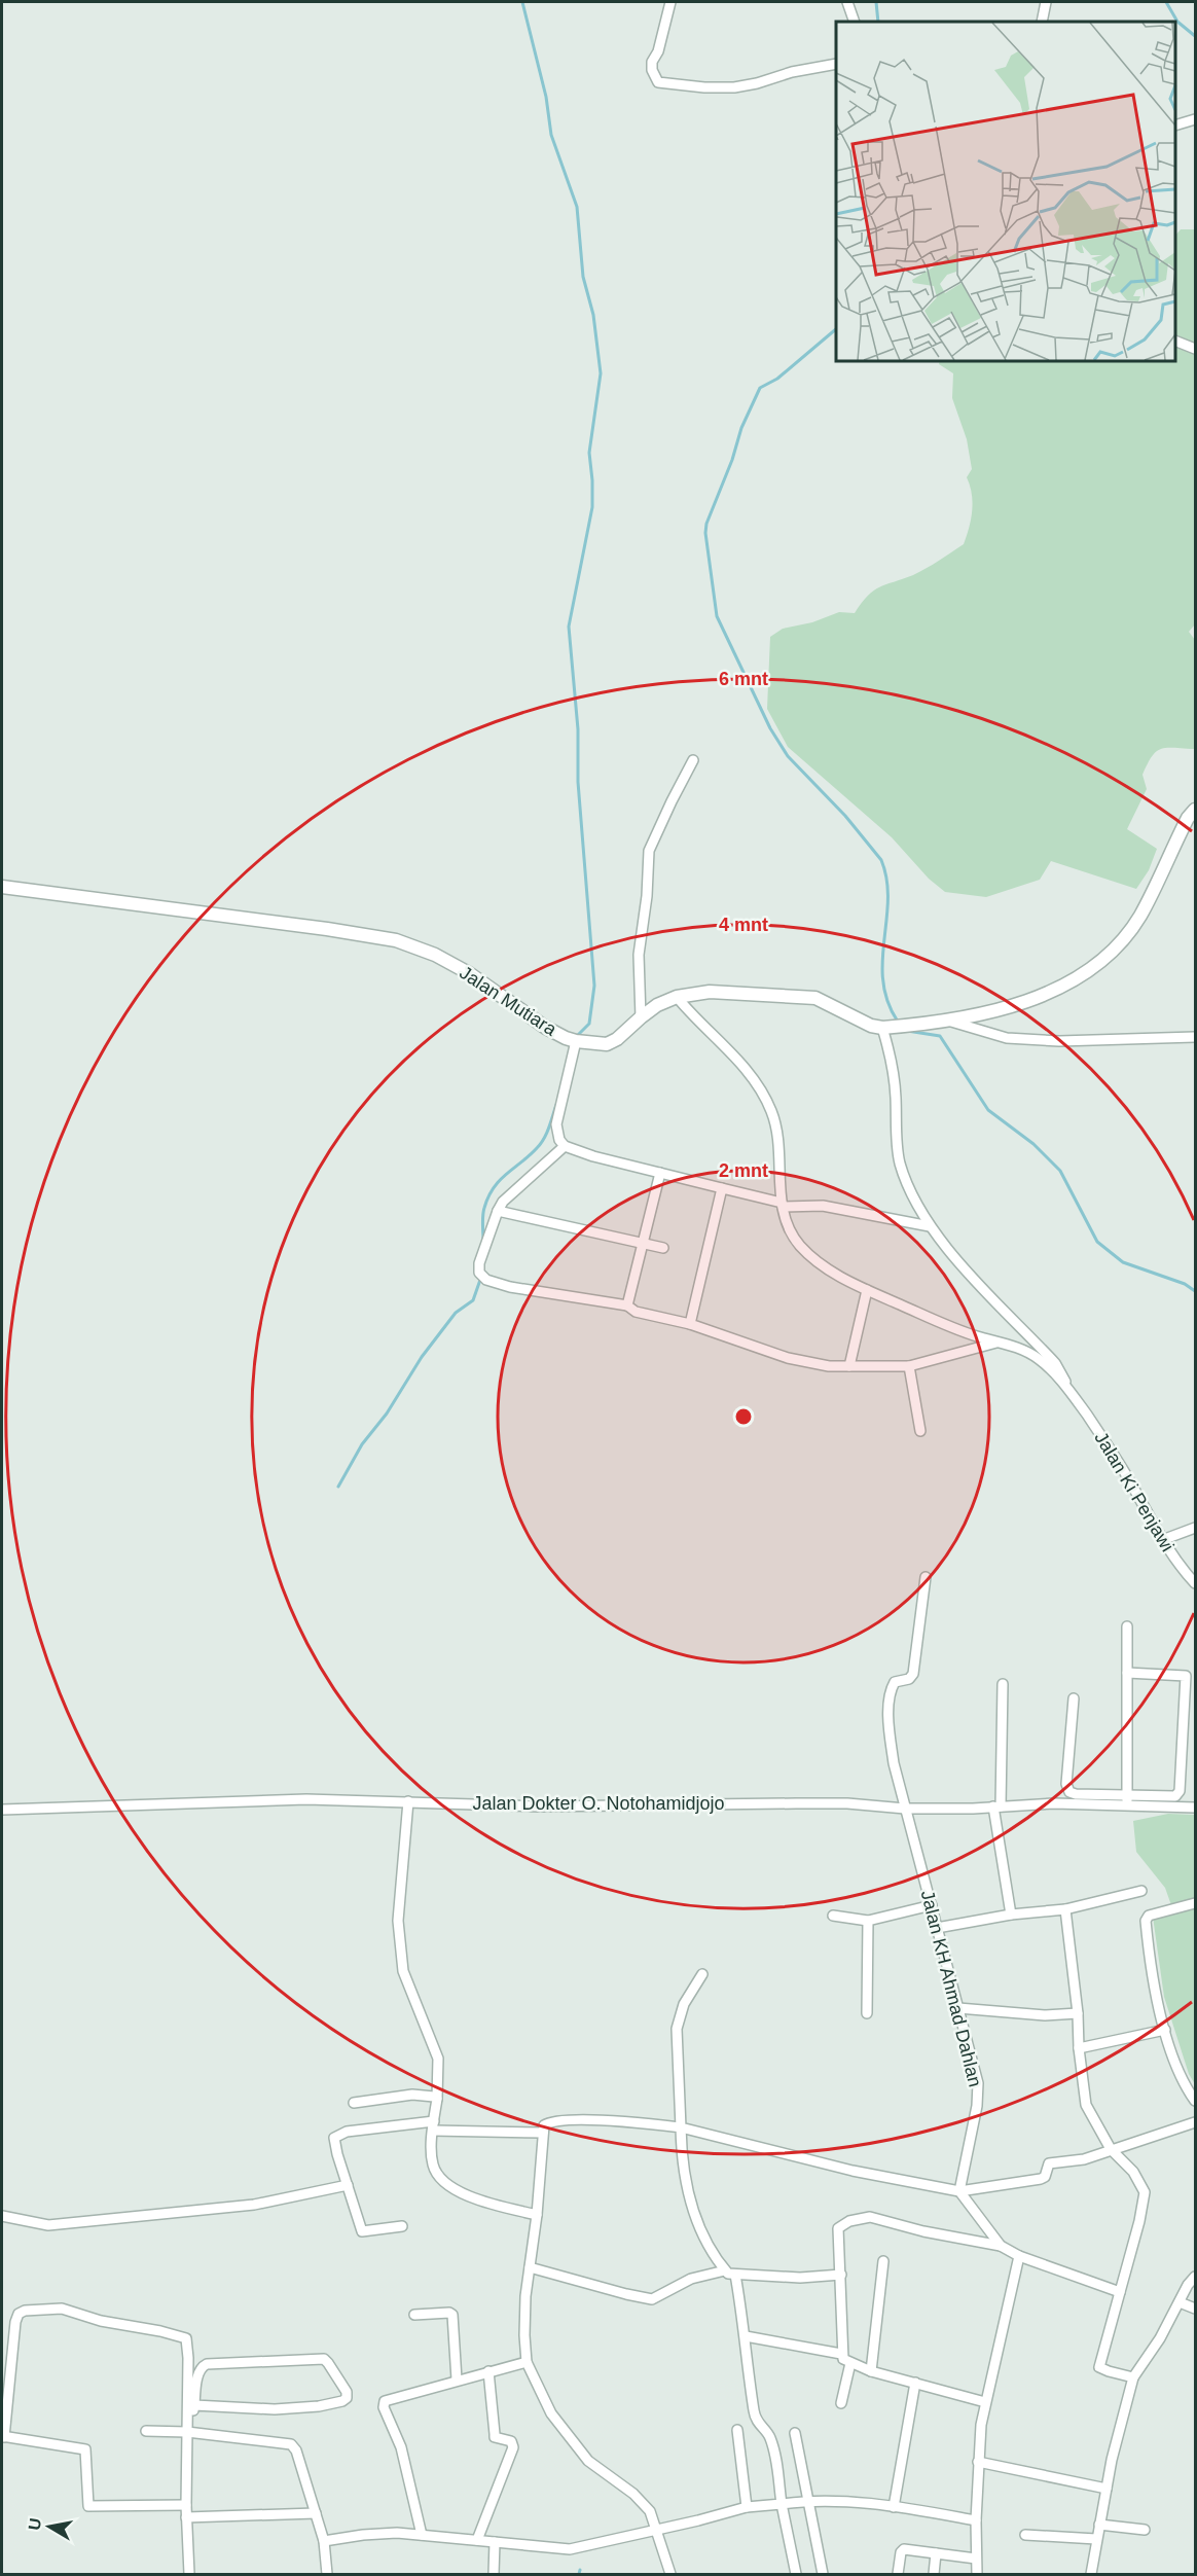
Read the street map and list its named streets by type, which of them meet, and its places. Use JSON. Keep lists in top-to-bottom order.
{
  "streets": {
    "street": [
      "Jalan Mutiara",
      "Jalan Ki Penjawi",
      "Jalan Dokter O. Notohamidjojo",
      "Jalan KH Ahmad Dahlan"
    ]
  },
  "crossings": [
    ["Jalan Dokter O. Notohamidjojo", "Jalan KH Ahmad Dahlan"]
  ],
  "north": "left",
  "rings": ["6 mnt", "4 mnt", "2 mnt"]
}
